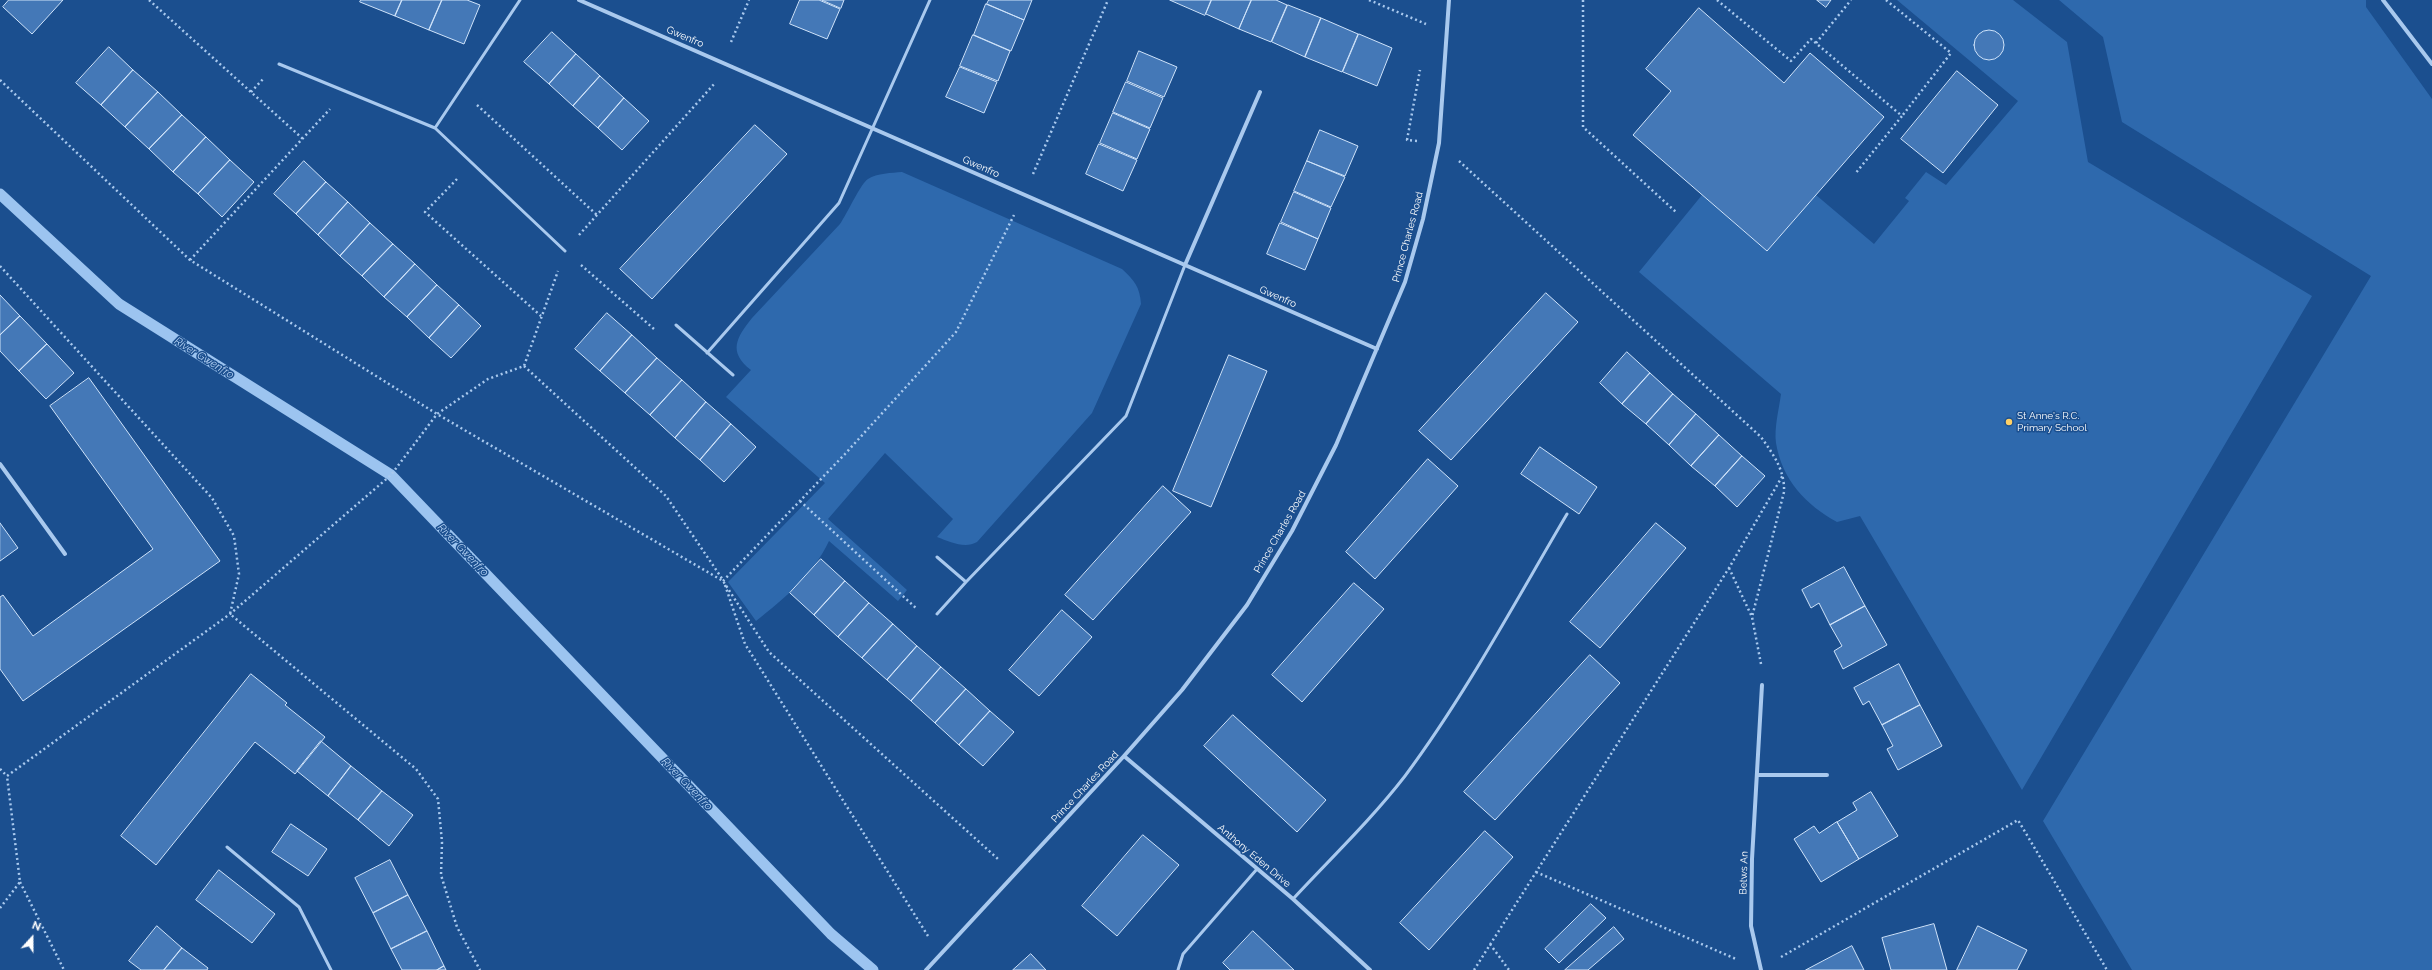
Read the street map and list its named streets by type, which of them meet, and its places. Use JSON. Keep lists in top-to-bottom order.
{
  "streets": {
    "street": [
      "Gwenfro",
      "Prince Charles Road",
      "Anthony Eden Drive",
      "Betws An"
    ]
  },
  "crossings": [
    ["Gwenfro", "Prince Charles Road"],
    ["Prince Charles Road", "Anthony Eden Drive"]
  ],
  "water": ["River Gwenfro"],
  "places": ["St Anne's R.C. Primary School"],
  "north": "top"
}
